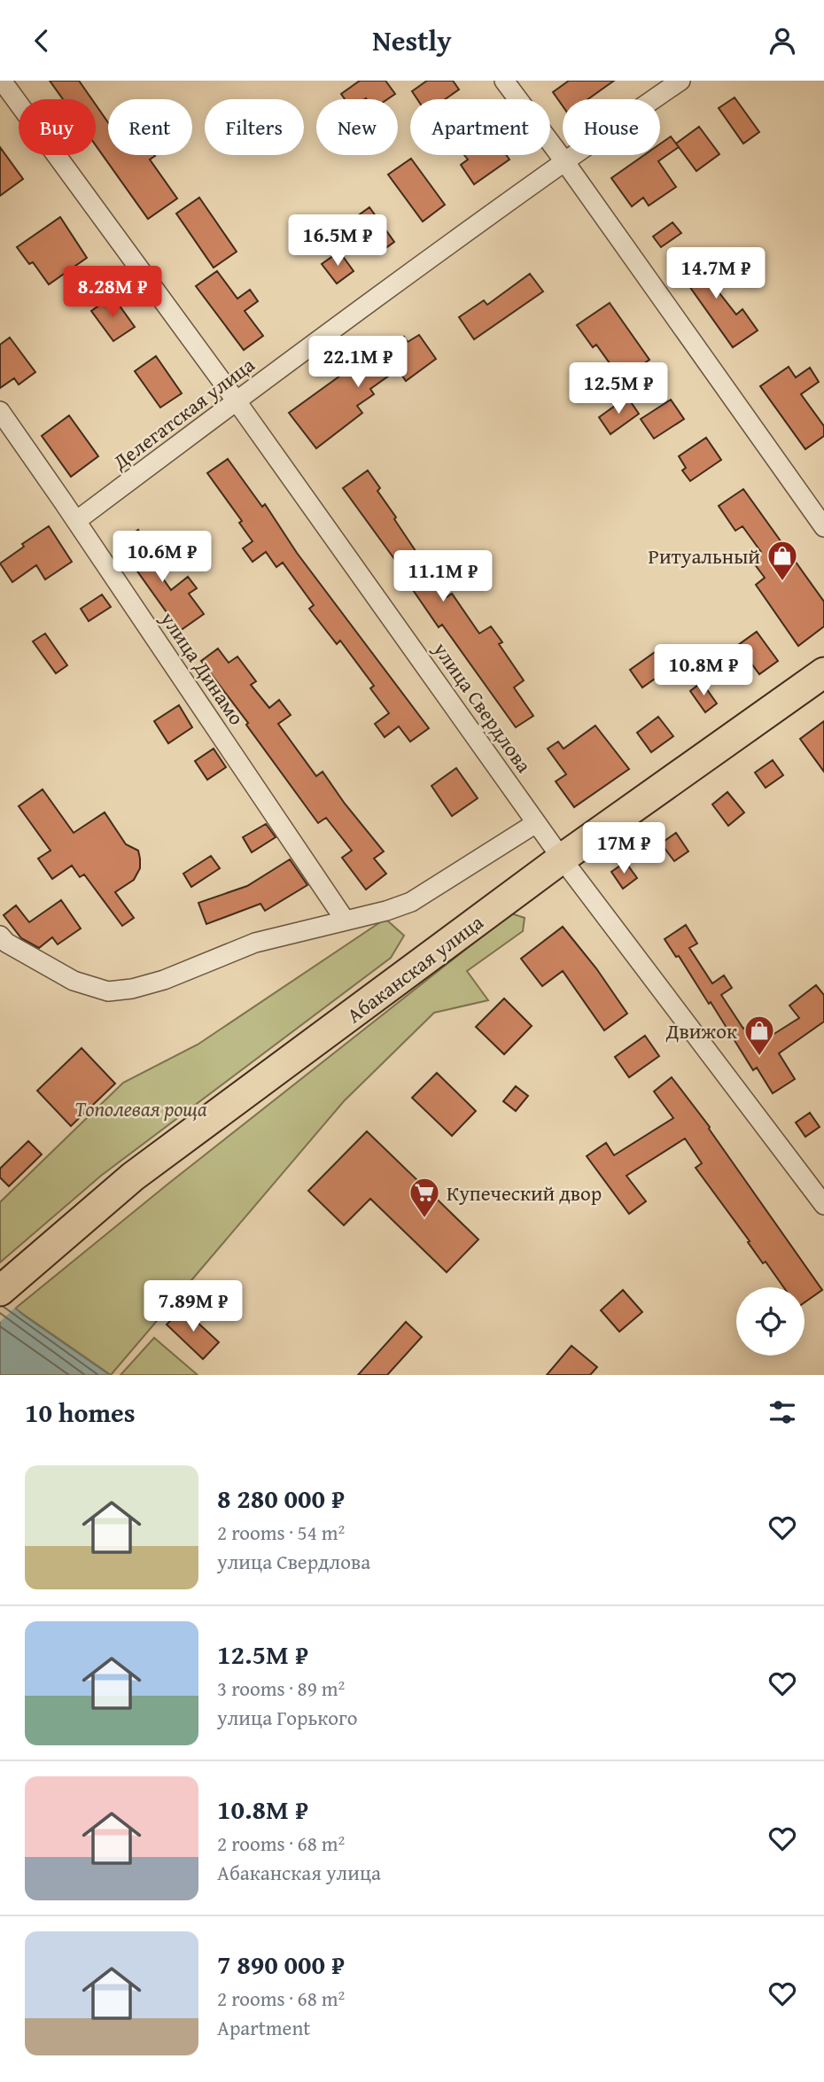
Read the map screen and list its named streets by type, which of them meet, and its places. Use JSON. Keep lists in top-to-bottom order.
{
  "streets": {
    "main road": ["Абаканская улица"],
    "street": ["Делегатская улица", "улица Динамо", "улица Свердлова"]
  },
  "crossings": [
    ["Делегатская улица", "улица Динамо"],
    ["Делегатская улица", "улица Свердлова"],
    ["улица Свердлова", "Абаканская улица"]
  ],
  "parks": ["Тополевая роща"],
  "places": {
    "shop": ["Ритуальный", "Движок"],
    "supermarket": ["Купеческий двор"]
  },
  "page": {
    "header": "Nestly",
    "chip": [
      "Buy",
      "Rent",
      "Filters",
      "New",
      "Apartment",
      "House"
    ],
    "price": [
      "16.5M ₽",
      "14.7M ₽",
      "8.28M ₽",
      "22.1M ₽",
      "12.5M ₽",
      "10.6M ₽",
      "11.1M ₽",
      "10.8M ₽",
      "17M ₽",
      "7.89M ₽"
    ],
    "heading": "10 homes",
    "list": [
      {
        "name": "8 280 000 ₽",
        "note": "2 rooms · 54 m² · улица Свердлова"
      },
      {
        "name": "12.5M ₽",
        "note": "3 rooms · 89 m² · улица Горького"
      },
      {
        "name": "10.8M ₽",
        "note": "2 rooms · 68 m² · Абаканская улица"
      },
      {
        "name": "7 890 000 ₽",
        "note": "2 rooms · 68 m² · Apartment"
      }
    ]
  }
}
